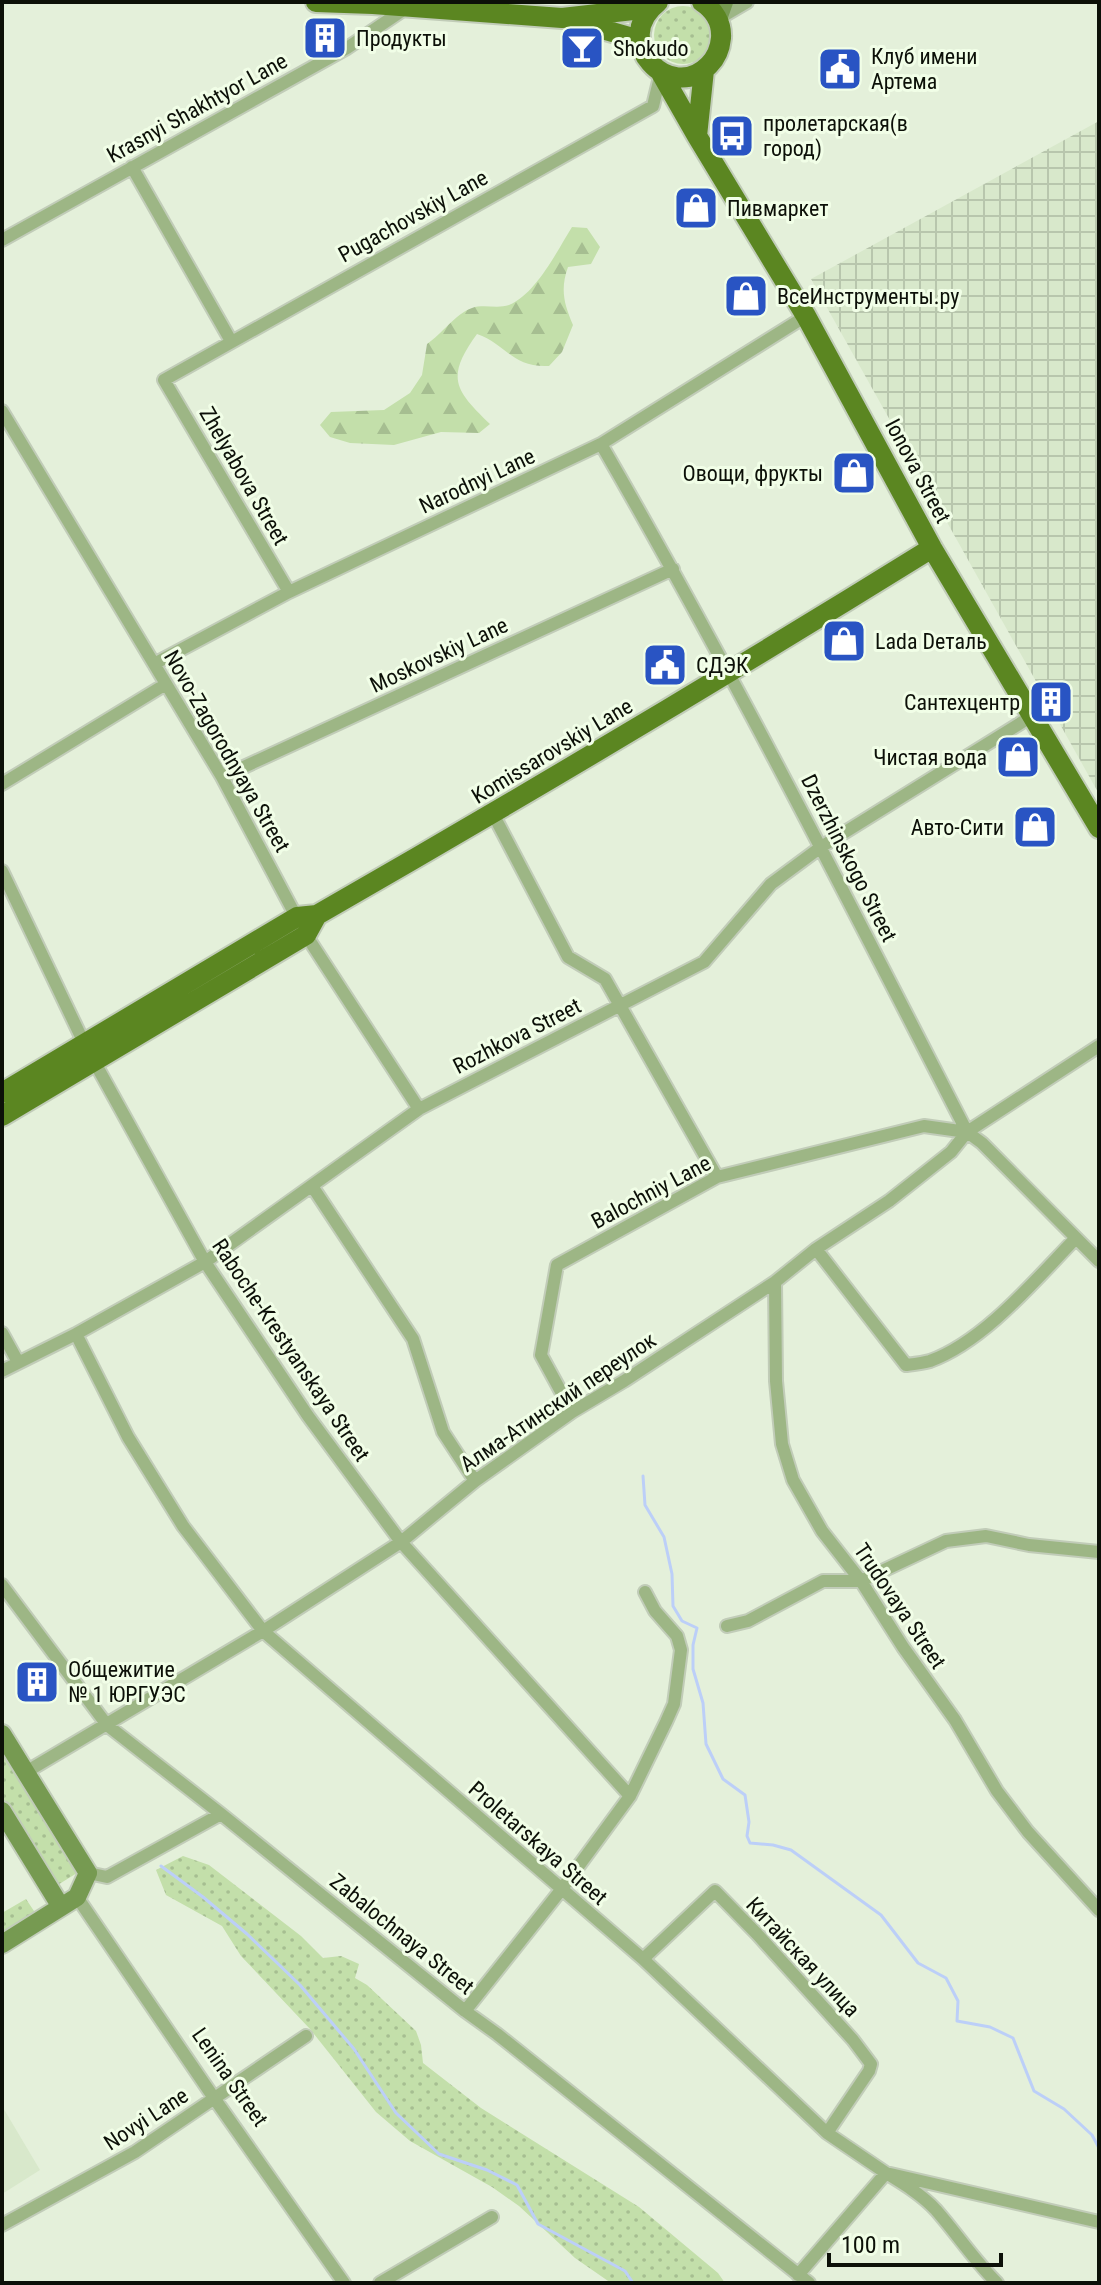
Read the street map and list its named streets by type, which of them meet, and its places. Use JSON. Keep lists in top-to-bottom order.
{
  "streets": {
    "main road": ["Ionova Street", "Komissarovskiy Lane", "Lenina Street"],
    "street": [
      "Krasnyi Shakhtyor Lane",
      "Pugachovskiy Lane",
      "Zhelyabova Street",
      "Narodnyi Lane",
      "Moskovskiy Lane",
      "Novo-Zagorodnyaya Street",
      "Dzerzhinskogo Street",
      "Rozhkova Street",
      "Balochniy Lane",
      "Raboche-Krestyanskaya Street",
      "Алма-Атинский переулок",
      "Trudovaya Street",
      "Proletarskaya Street",
      "Zabalochnaya Street",
      "Китайская улица",
      "Novyi Lane"
    ]
  },
  "crossings": [
    ["Pugachovskiy Lane", "Ionova Street"],
    ["Pugachovskiy Lane", "Zhelyabova Street"],
    ["Ionova Street", "Narodnyi Lane"],
    ["Ionova Street", "Komissarovskiy Lane"],
    ["Ionova Street", "Rozhkova Street"],
    ["Zhelyabova Street", "Narodnyi Lane"],
    ["Narodnyi Lane", "Novo-Zagorodnyaya Street"],
    ["Narodnyi Lane", "Dzerzhinskogo Street"],
    ["Moskovskiy Lane", "Novo-Zagorodnyaya Street"],
    ["Moskovskiy Lane", "Dzerzhinskogo Street"],
    ["Novo-Zagorodnyaya Street", "Komissarovskiy Lane"],
    ["Novo-Zagorodnyaya Street", "Rozhkova Street"],
    ["Komissarovskiy Lane", "Dzerzhinskogo Street"],
    ["Komissarovskiy Lane", "Raboche-Krestyanskaya Street"],
    ["Dzerzhinskogo Street", "Rozhkova Street"],
    ["Dzerzhinskogo Street", "Balochniy Lane"],
    ["Dzerzhinskogo Street", "Алма-Атинский переулок"],
    ["Rozhkova Street", "Raboche-Krestyanskaya Street"],
    ["Rozhkova Street", "Proletarskaya Street"],
    ["Balochniy Lane", "Алма-Атинский переулок"],
    ["Raboche-Krestyanskaya Street", "Алма-Атинский переулок"],
    ["Алма-Атинский переулок", "Trudovaya Street"],
    ["Алма-Атинский переулок", "Proletarskaya Street"],
    ["Алма-Атинский переулок", "Zabalochnaya Street"],
    ["Proletarskaya Street", "Китайская улица"],
    ["Lenina Street", "Novyi Lane"]
  ],
  "places": {
    "building": ["Продукты", "Сантехцентр", "Общежитие № 1 ЮРГУЭС"],
    "bar": ["Shokudo"],
    "public building": ["Клуб имени Артема", "СДЭК"],
    "bus stop": ["пролетарская(в город)"],
    "shop": [
      "Пивмаркет",
      "ВсеИнструменты.ру",
      "Овощи, фрукты",
      "Lada Dеталь",
      "Чистая вода",
      "Авто-Сити"
    ]
  },
  "scale_bar": "100 m"
}
